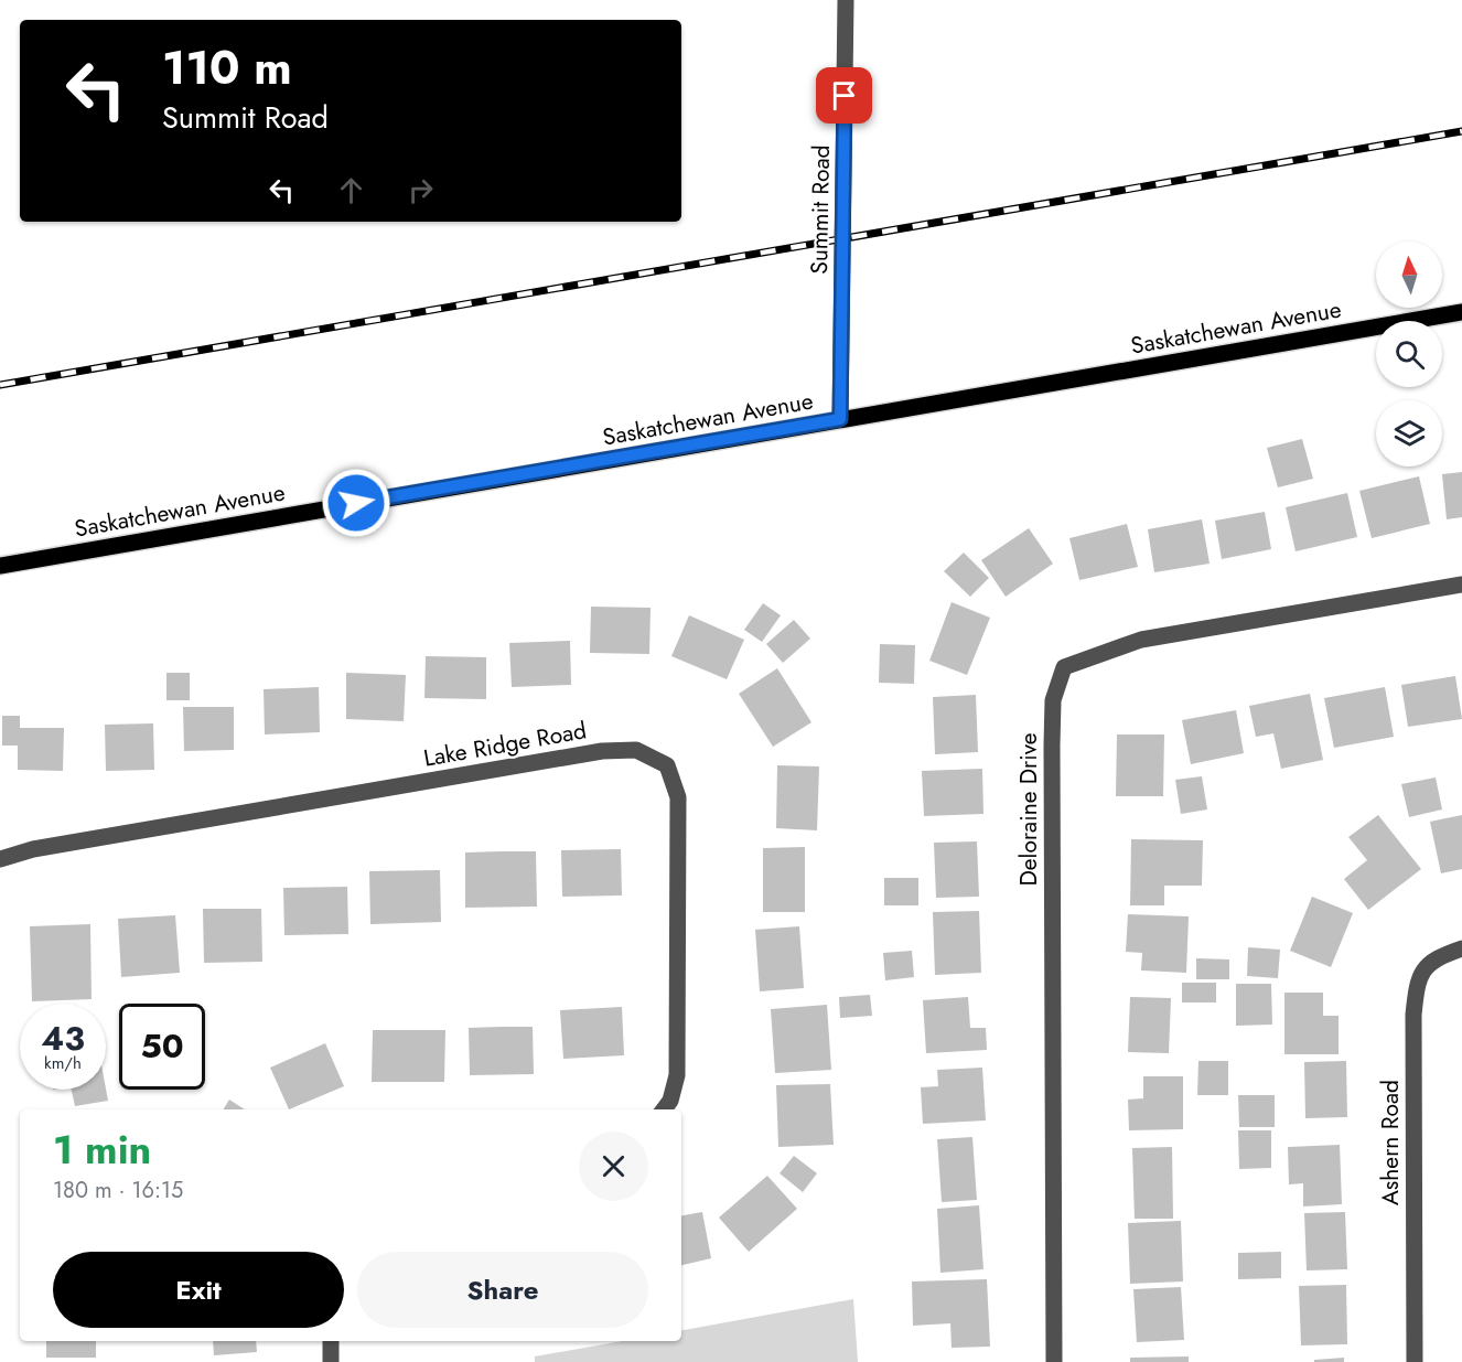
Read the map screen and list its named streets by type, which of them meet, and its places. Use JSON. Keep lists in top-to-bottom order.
{
  "streets": {
    "main road": ["Saskatchewan Avenue"],
    "street": [
      "Summit Road",
      "Lake Ridge Road",
      "Deloraine Drive",
      "Ashern Road"
    ]
  },
  "crossings": [
    ["Summit Road", "Saskatchewan Avenue"]
  ],
  "north": "top",
  "page": {
    "turn": ["110 m", "Summit Road"],
    "speed": "43 km/h",
    "limit": "50",
    "heading": ["1 min", "180 m · 16:15"],
    "buttons": ["Exit", "Share"]
  }
}
